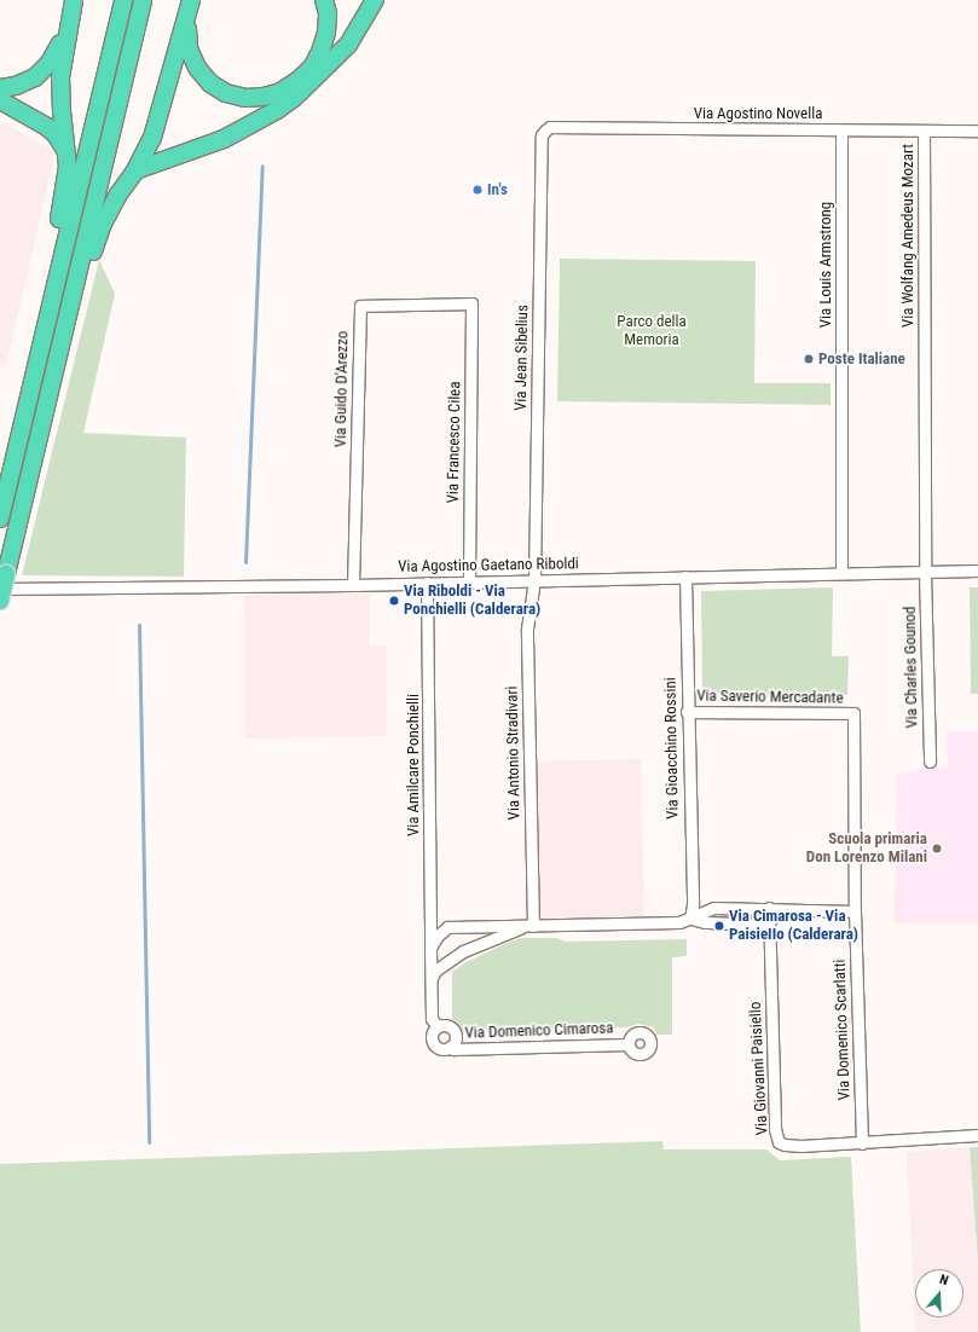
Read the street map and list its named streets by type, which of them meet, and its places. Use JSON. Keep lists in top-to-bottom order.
{
  "streets": {
    "street": [
      "Via Agostino Novella",
      "Via Wolfang Amedeus Mozart",
      "Via Louis Armstrong",
      "Via Jean Sibelius",
      "Via Guido D'Arezzo",
      "Via Francesco Cilea",
      "Via Agostino Gaetano Riboldi",
      "Via Charles Gounod",
      "Via Saverio Mercadante",
      "Via Gioacchino Rossini",
      "Via Antonio Stradivari",
      "Via Amilcare Ponchielli",
      "Via Domenico Scarlatti",
      "Via Domenico Cimarosa",
      "Via Giovanni Paisiello"
    ]
  },
  "crossings": [
    ["Via Agostino Novella", "Via Wolfang Amedeus Mozart"],
    ["Via Agostino Novella", "Via Louis Armstrong"],
    ["Via Agostino Novella", "Via Jean Sibelius"],
    ["Via Wolfang Amedeus Mozart", "Via Agostino Gaetano Riboldi"],
    ["Via Wolfang Amedeus Mozart", "Via Charles Gounod"],
    ["Via Louis Armstrong", "Via Agostino Gaetano Riboldi"],
    ["Via Jean Sibelius", "Via Agostino Gaetano Riboldi"],
    ["Via Jean Sibelius", "Via Antonio Stradivari"],
    ["Via Guido D'Arezzo", "Via Francesco Cilea"],
    ["Via Guido D'Arezzo", "Via Agostino Gaetano Riboldi"],
    ["Via Francesco Cilea", "Via Agostino Gaetano Riboldi"],
    ["Via Agostino Gaetano Riboldi", "Via Charles Gounod"],
    ["Via Agostino Gaetano Riboldi", "Via Gioacchino Rossini"],
    ["Via Agostino Gaetano Riboldi", "Via Antonio Stradivari"],
    ["Via Agostino Gaetano Riboldi", "Via Amilcare Ponchielli"],
    ["Via Saverio Mercadante", "Via Gioacchino Rossini"],
    ["Via Saverio Mercadante", "Via Domenico Scarlatti"],
    ["Via Amilcare Ponchielli", "Via Domenico Cimarosa"],
    ["Via Domenico Scarlatti", "Via Giovanni Paisiello"]
  ],
  "parks": ["Parco della Memoria"],
  "places": [
    "In's",
    "Poste Italiane",
    "Via Riboldi - Via Ponchielli (Calderara)",
    "Scuola primaria Don Lorenzo Milani",
    "Via Cimarosa - Via PaisieIIo (Calderara)"
  ],
  "north": "top"
}
